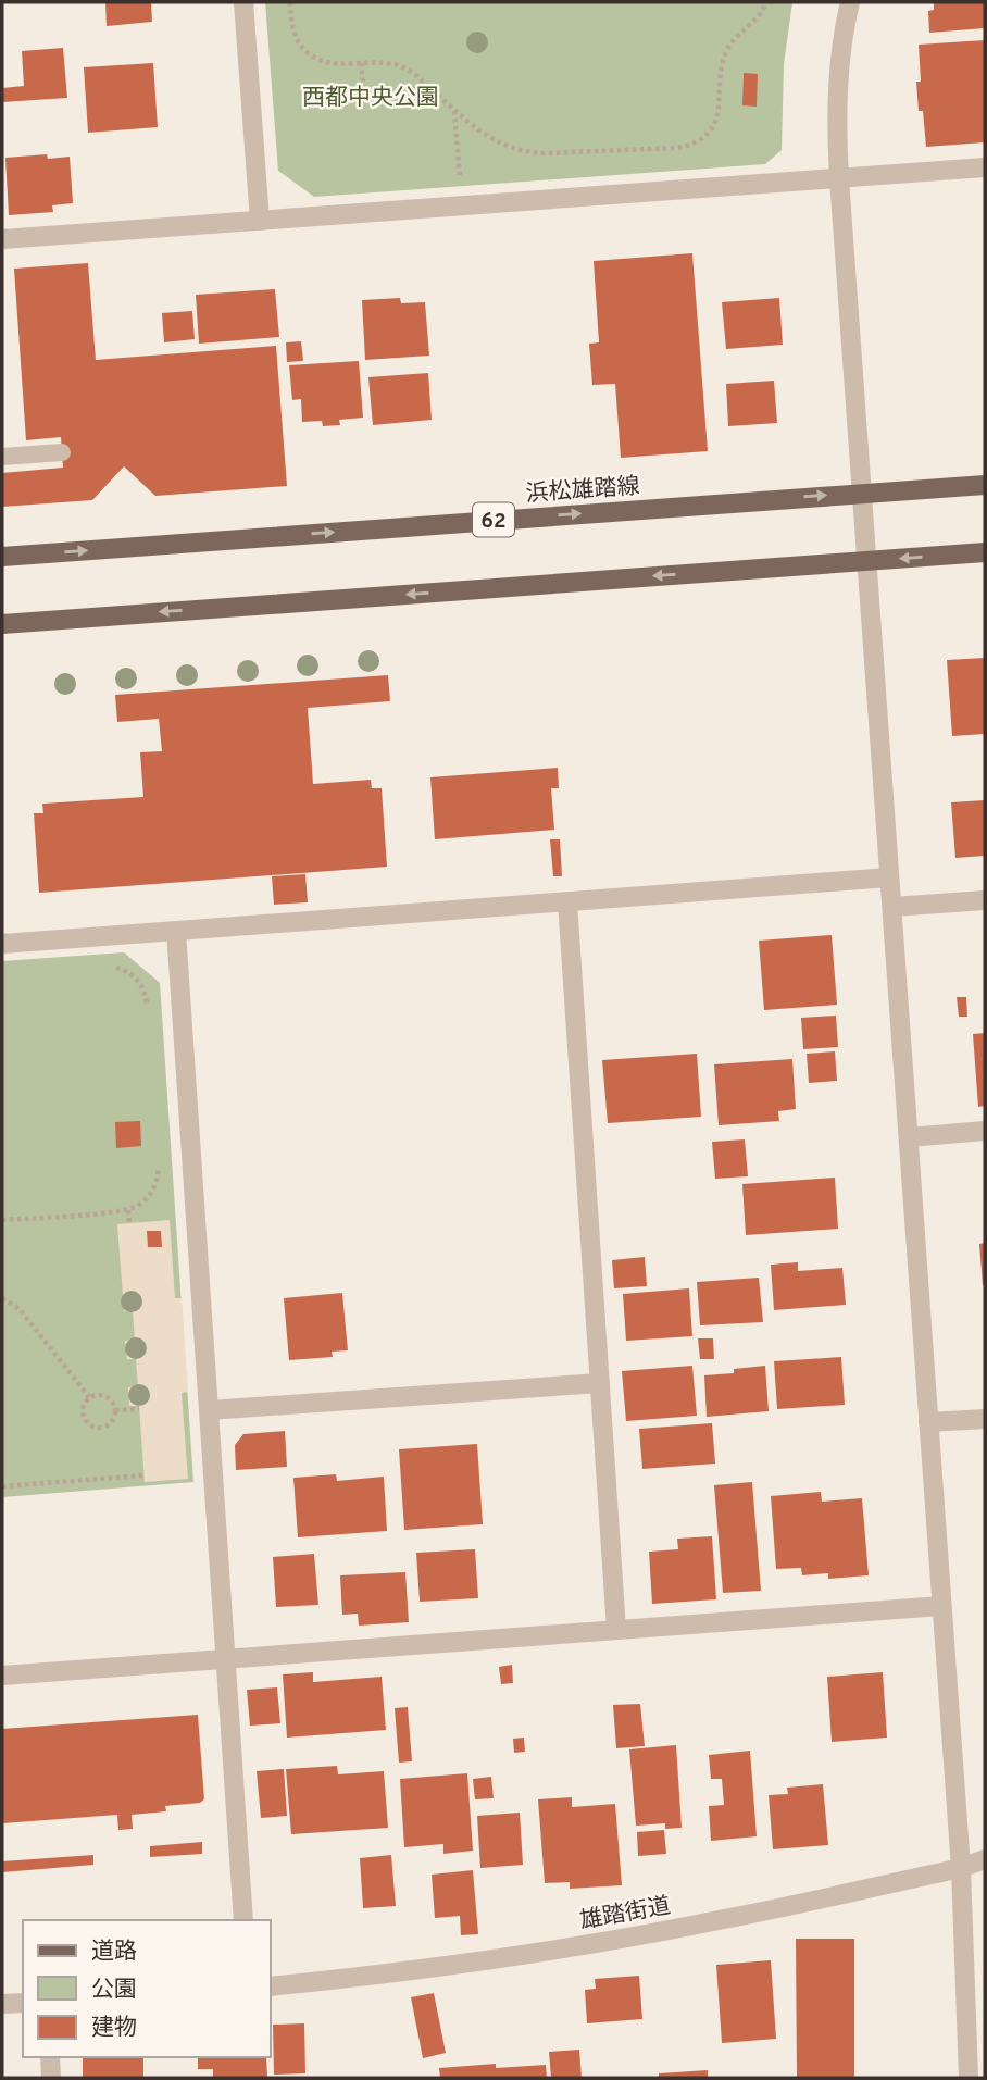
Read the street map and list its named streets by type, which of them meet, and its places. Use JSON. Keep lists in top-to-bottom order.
{
  "streets": {
    "main road": ["浜松雄踏線", "62"],
    "street": ["雄踏街道"]
  },
  "parks": ["西都中央公園"],
  "legend": ["道路", "公園", "建物"]
}
